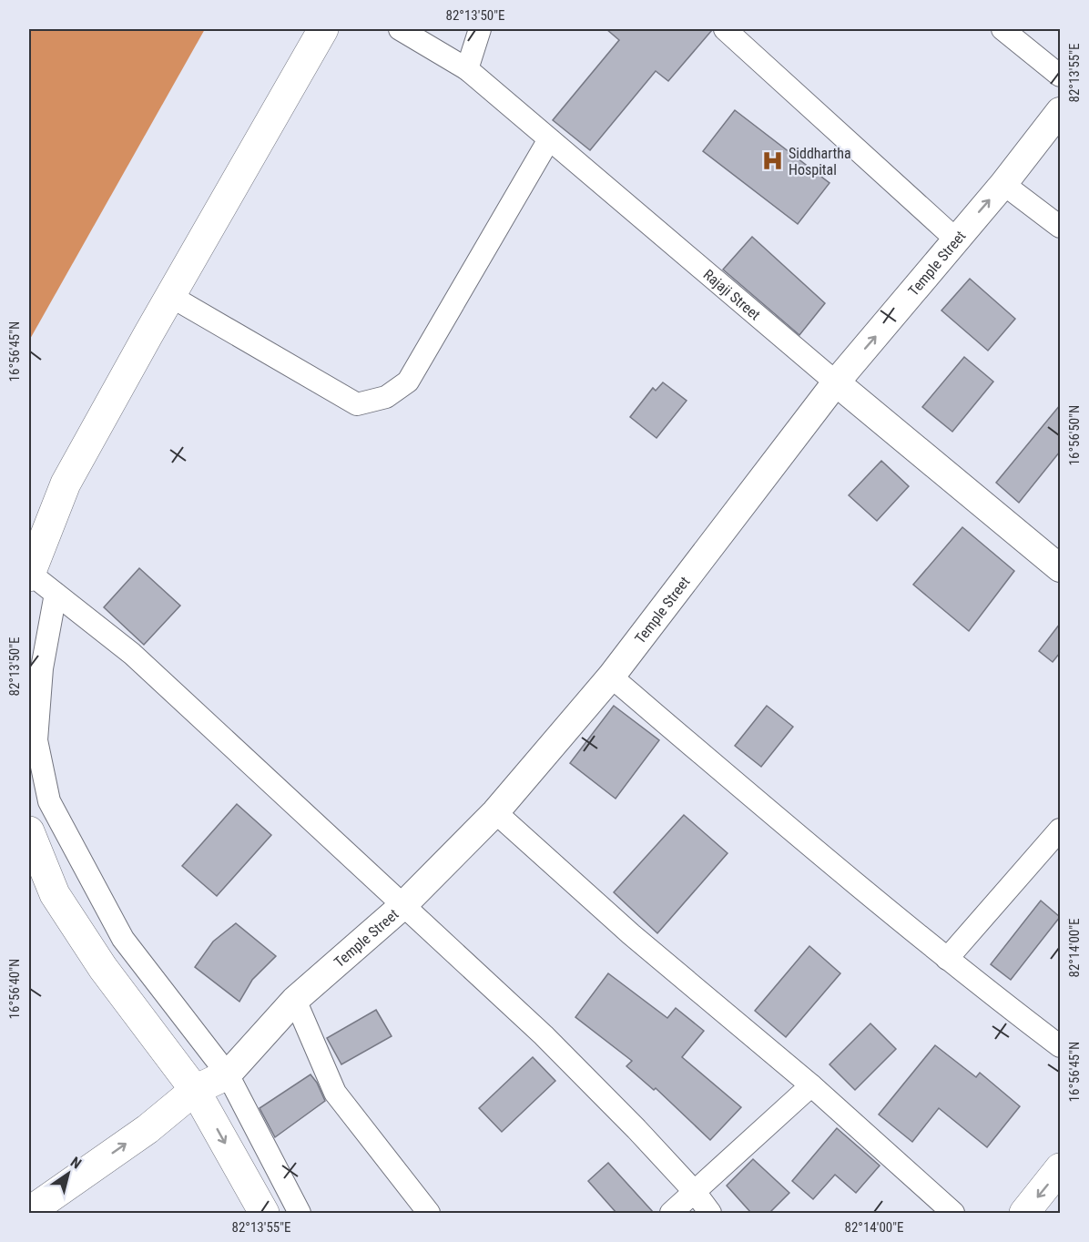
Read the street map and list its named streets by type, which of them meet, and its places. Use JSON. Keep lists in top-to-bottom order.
{
  "streets": {
    "street": ["Temple Street", "Rajaji Street"]
  },
  "crossings": [
    ["Temple Street", "Rajaji Street"]
  ],
  "places": {
    "hospital": ["Siddhartha Hospital"]
  },
  "north": "top right",
  "coordinates": [
    "82°13'50\"E",
    "82°13'55\"E",
    "16°56'45\"N",
    "16°56'50\"N",
    "82°14'00\"E",
    "16°56'40\"N"
  ]
}
